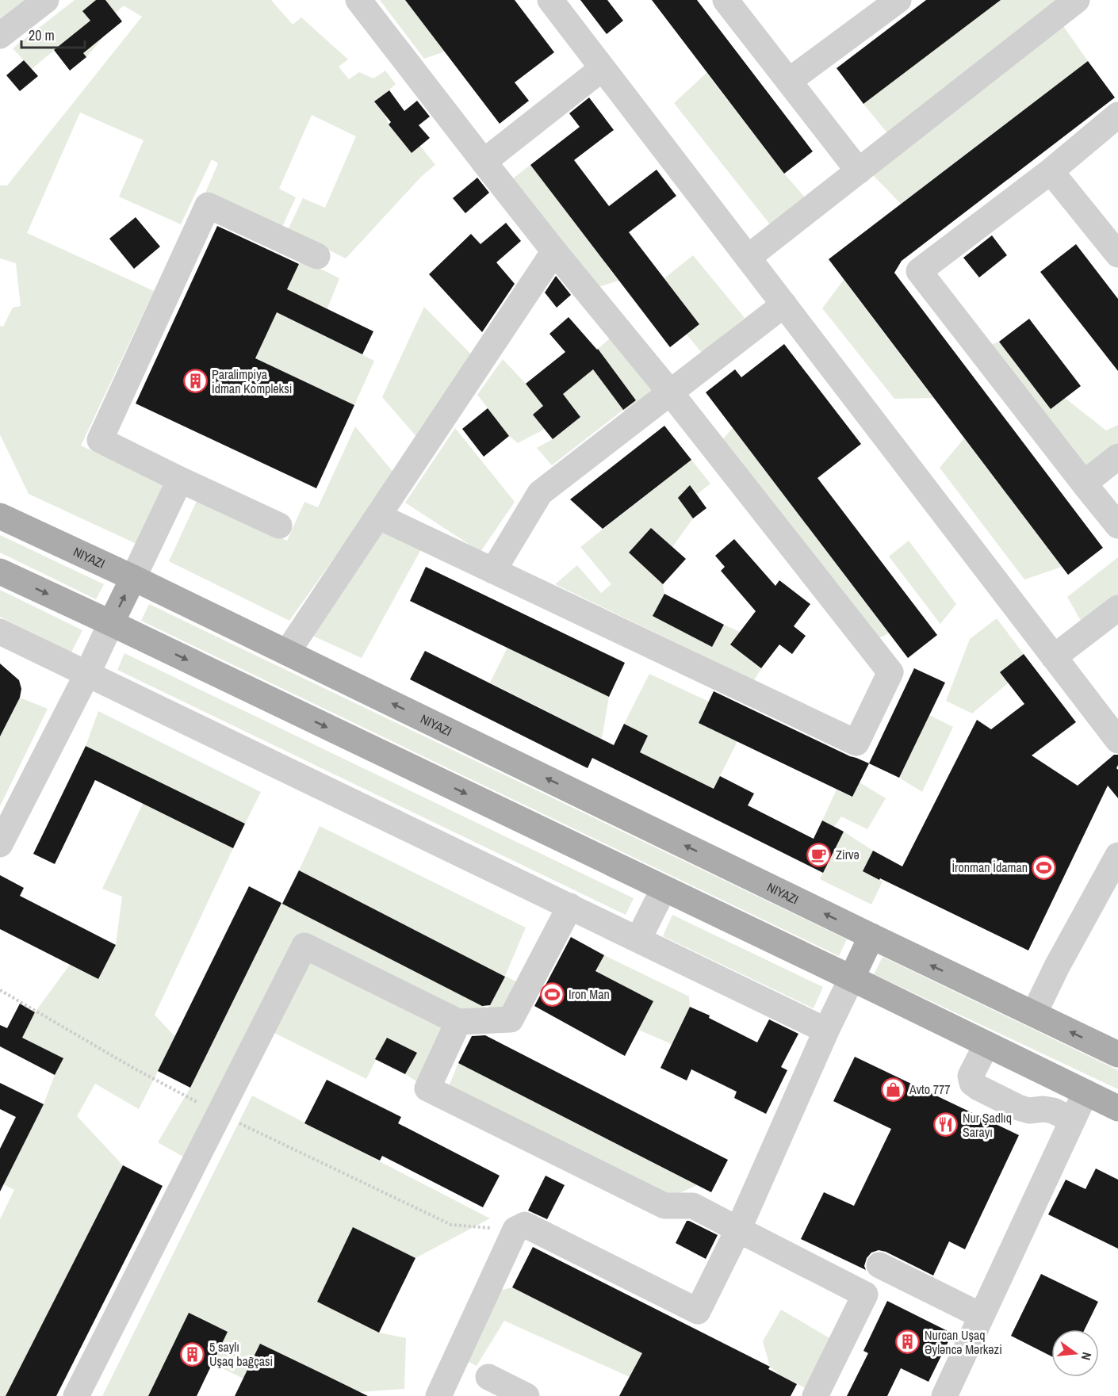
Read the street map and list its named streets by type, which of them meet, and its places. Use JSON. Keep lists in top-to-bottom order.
{
  "streets": {
    "main road": ["NIYAZI"]
  },
  "places": {
    "building": ["Paralimpiya İdman Kompleksi", "Nurcan Uşaq Əyləncə Mərkəzi", "5 saylı Uşaq bağçasi"],
    "cafe": ["Zirvə"],
    "sports": ["İronman İdaman", "Iron Man"],
    "shop": ["Avto 777"],
    "restaurant": ["Nur Şadlıq Sarayı"]
  },
  "scale_bar": "20 m",
  "north": "right"
}
